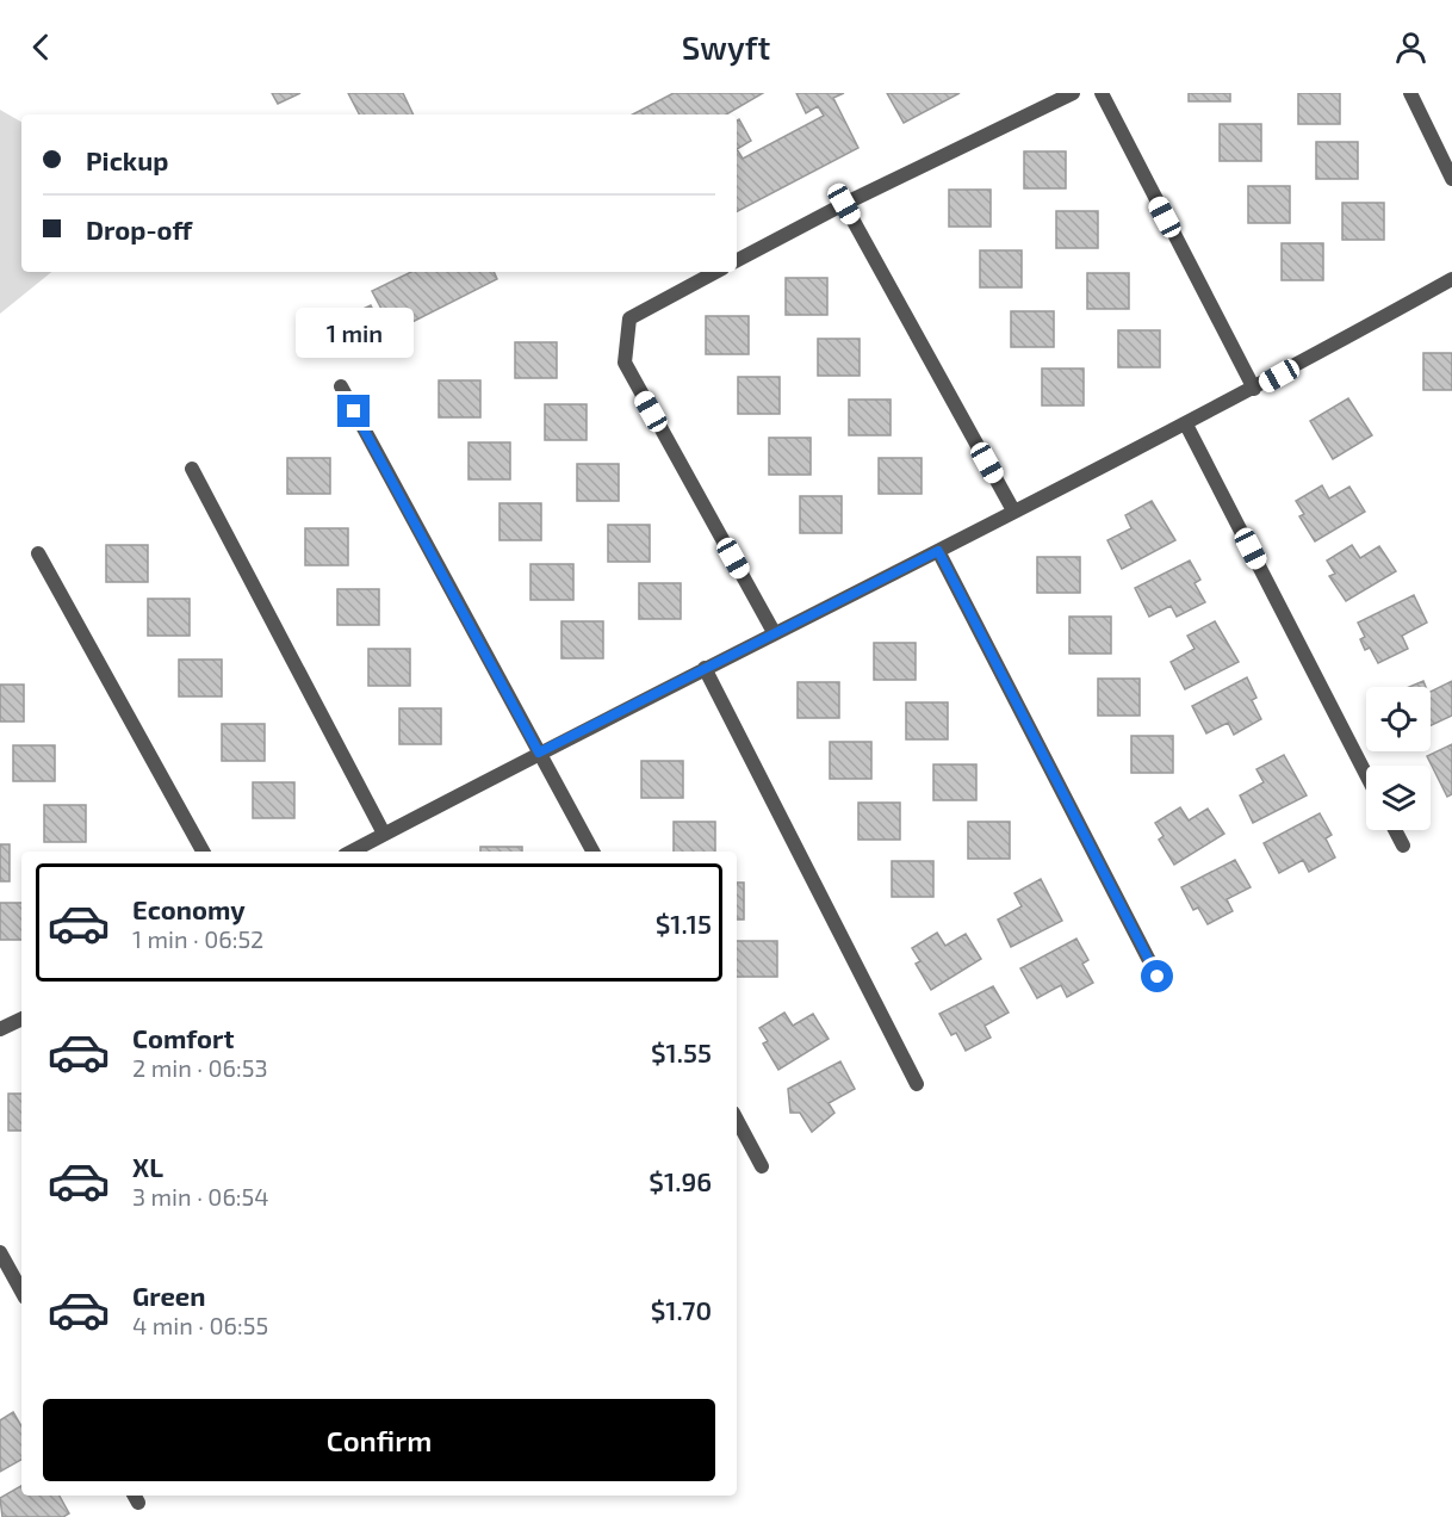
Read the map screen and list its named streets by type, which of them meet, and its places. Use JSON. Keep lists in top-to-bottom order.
{
  "page": {
    "header": "Swyft",
    "banner": ["Pickup", "Drop-off"],
    "bubble": "1 min",
    "list": [
      {
        "name": "Economy",
        "note": "1 min · 06:52",
        "value": "$1.15"
      },
      {
        "name": "Comfort",
        "note": "2 min · 06:53",
        "value": "$1.55"
      },
      {
        "name": "XL",
        "note": "3 min · 06:54",
        "value": "$1.96"
      },
      {
        "name": "Green",
        "note": "4 min · 06:55",
        "value": "$1.70"
      }
    ],
    "buttons": "Confirm"
  }
}
